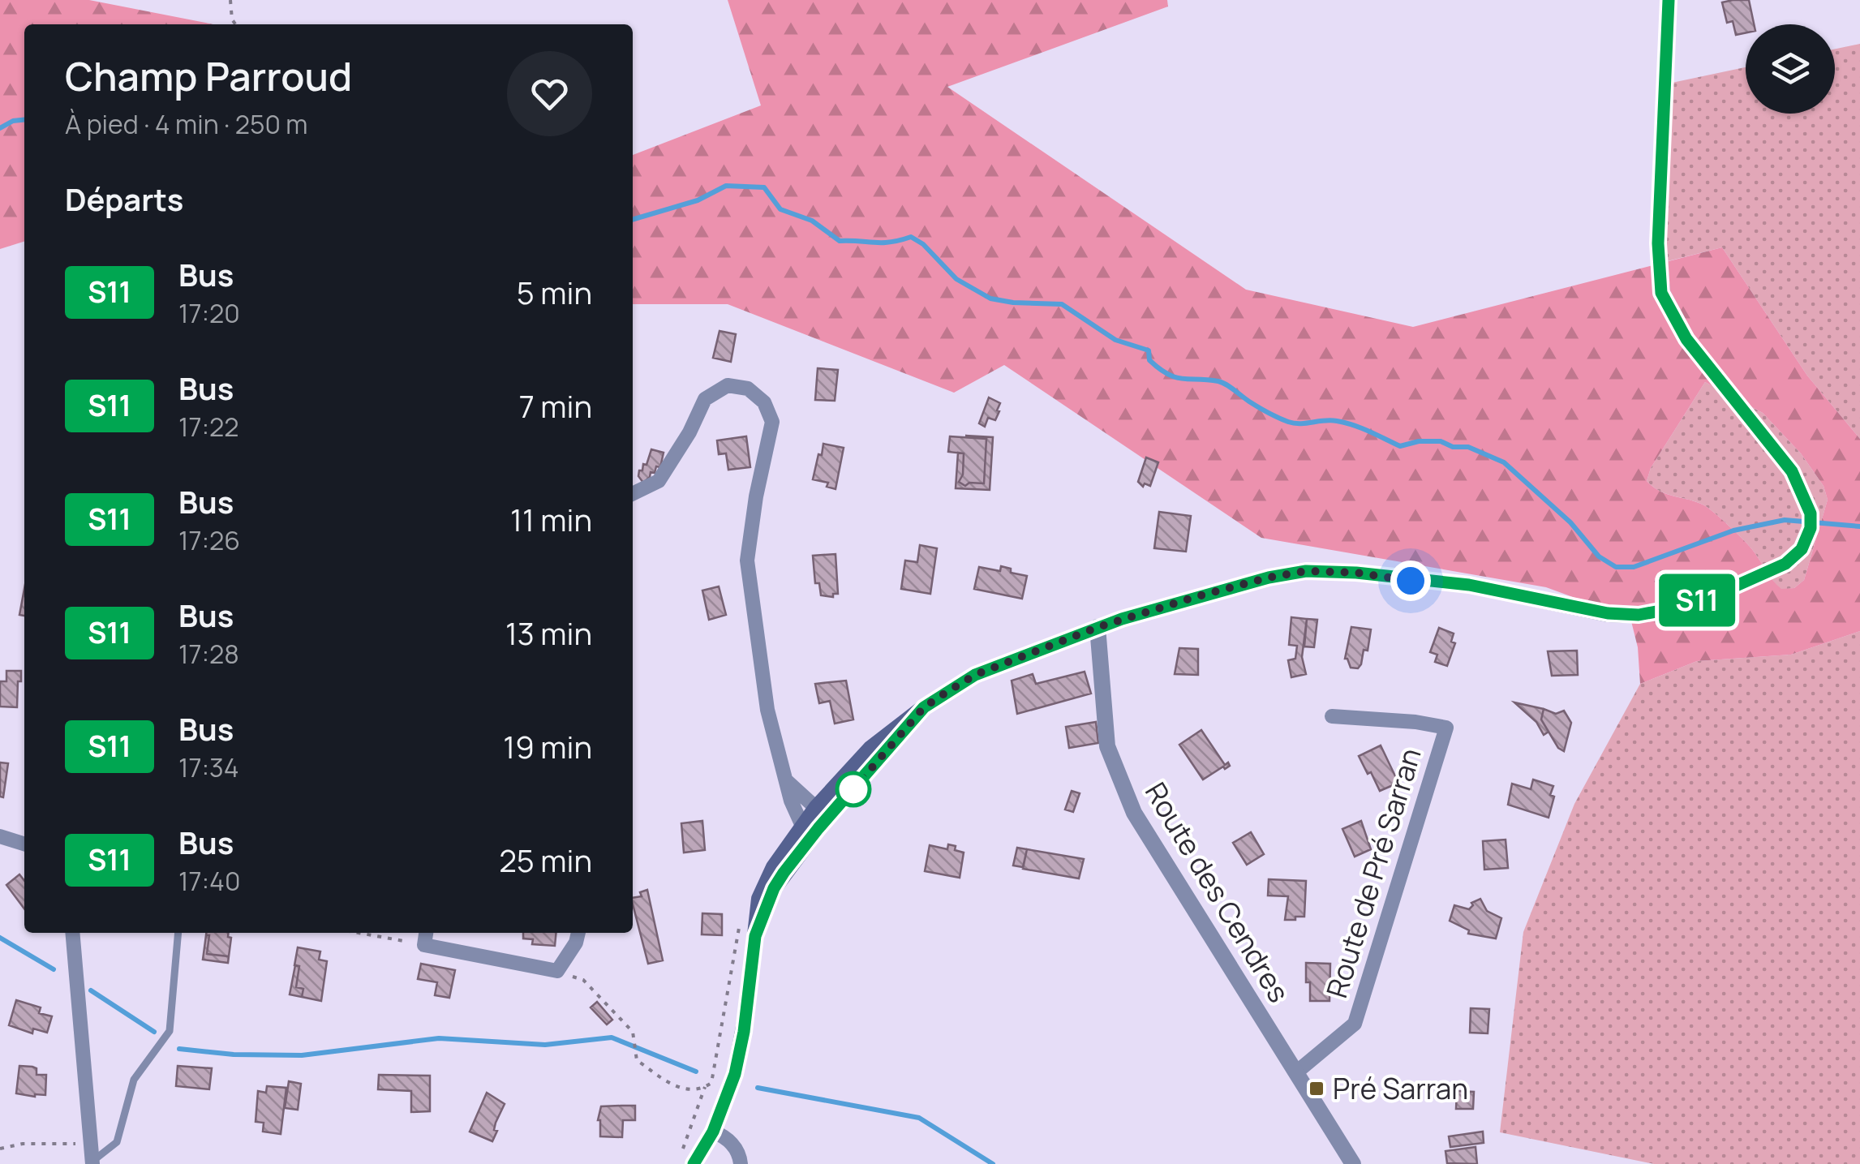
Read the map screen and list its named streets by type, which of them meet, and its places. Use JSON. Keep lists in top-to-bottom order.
{
  "streets": {
    "street": ["Route de Pré Sarran", "Route des Cendres"]
  },
  "crossings": [
    ["Route de Pré Sarran", "Route des Cendres"]
  ],
  "places": {
    "transit": ["Pré Sarran"]
  },
  "lines": ["bus line S11"],
  "page": {
    "on_map": "S11",
    "heading": [
      ["Champ Parroud", "À pied · 4 min · 250 m"],
      "Départs"
    ],
    "list": [
      {
        "mark": "S11",
        "name": "Bus",
        "note": "17:20",
        "value": "5 min"
      },
      {
        "mark": "S11",
        "name": "Bus",
        "note": "17:22",
        "value": "7 min"
      },
      {
        "mark": "S11",
        "name": "Bus",
        "note": "17:26",
        "value": "11 min"
      },
      {
        "mark": "S11",
        "name": "Bus",
        "note": "17:28",
        "value": "13 min"
      },
      {
        "mark": "S11",
        "name": "Bus",
        "note": "17:34",
        "value": "19 min"
      },
      {
        "mark": "S11",
        "name": "Bus",
        "note": "17:40",
        "value": "25 min"
      }
    ]
  }
}
